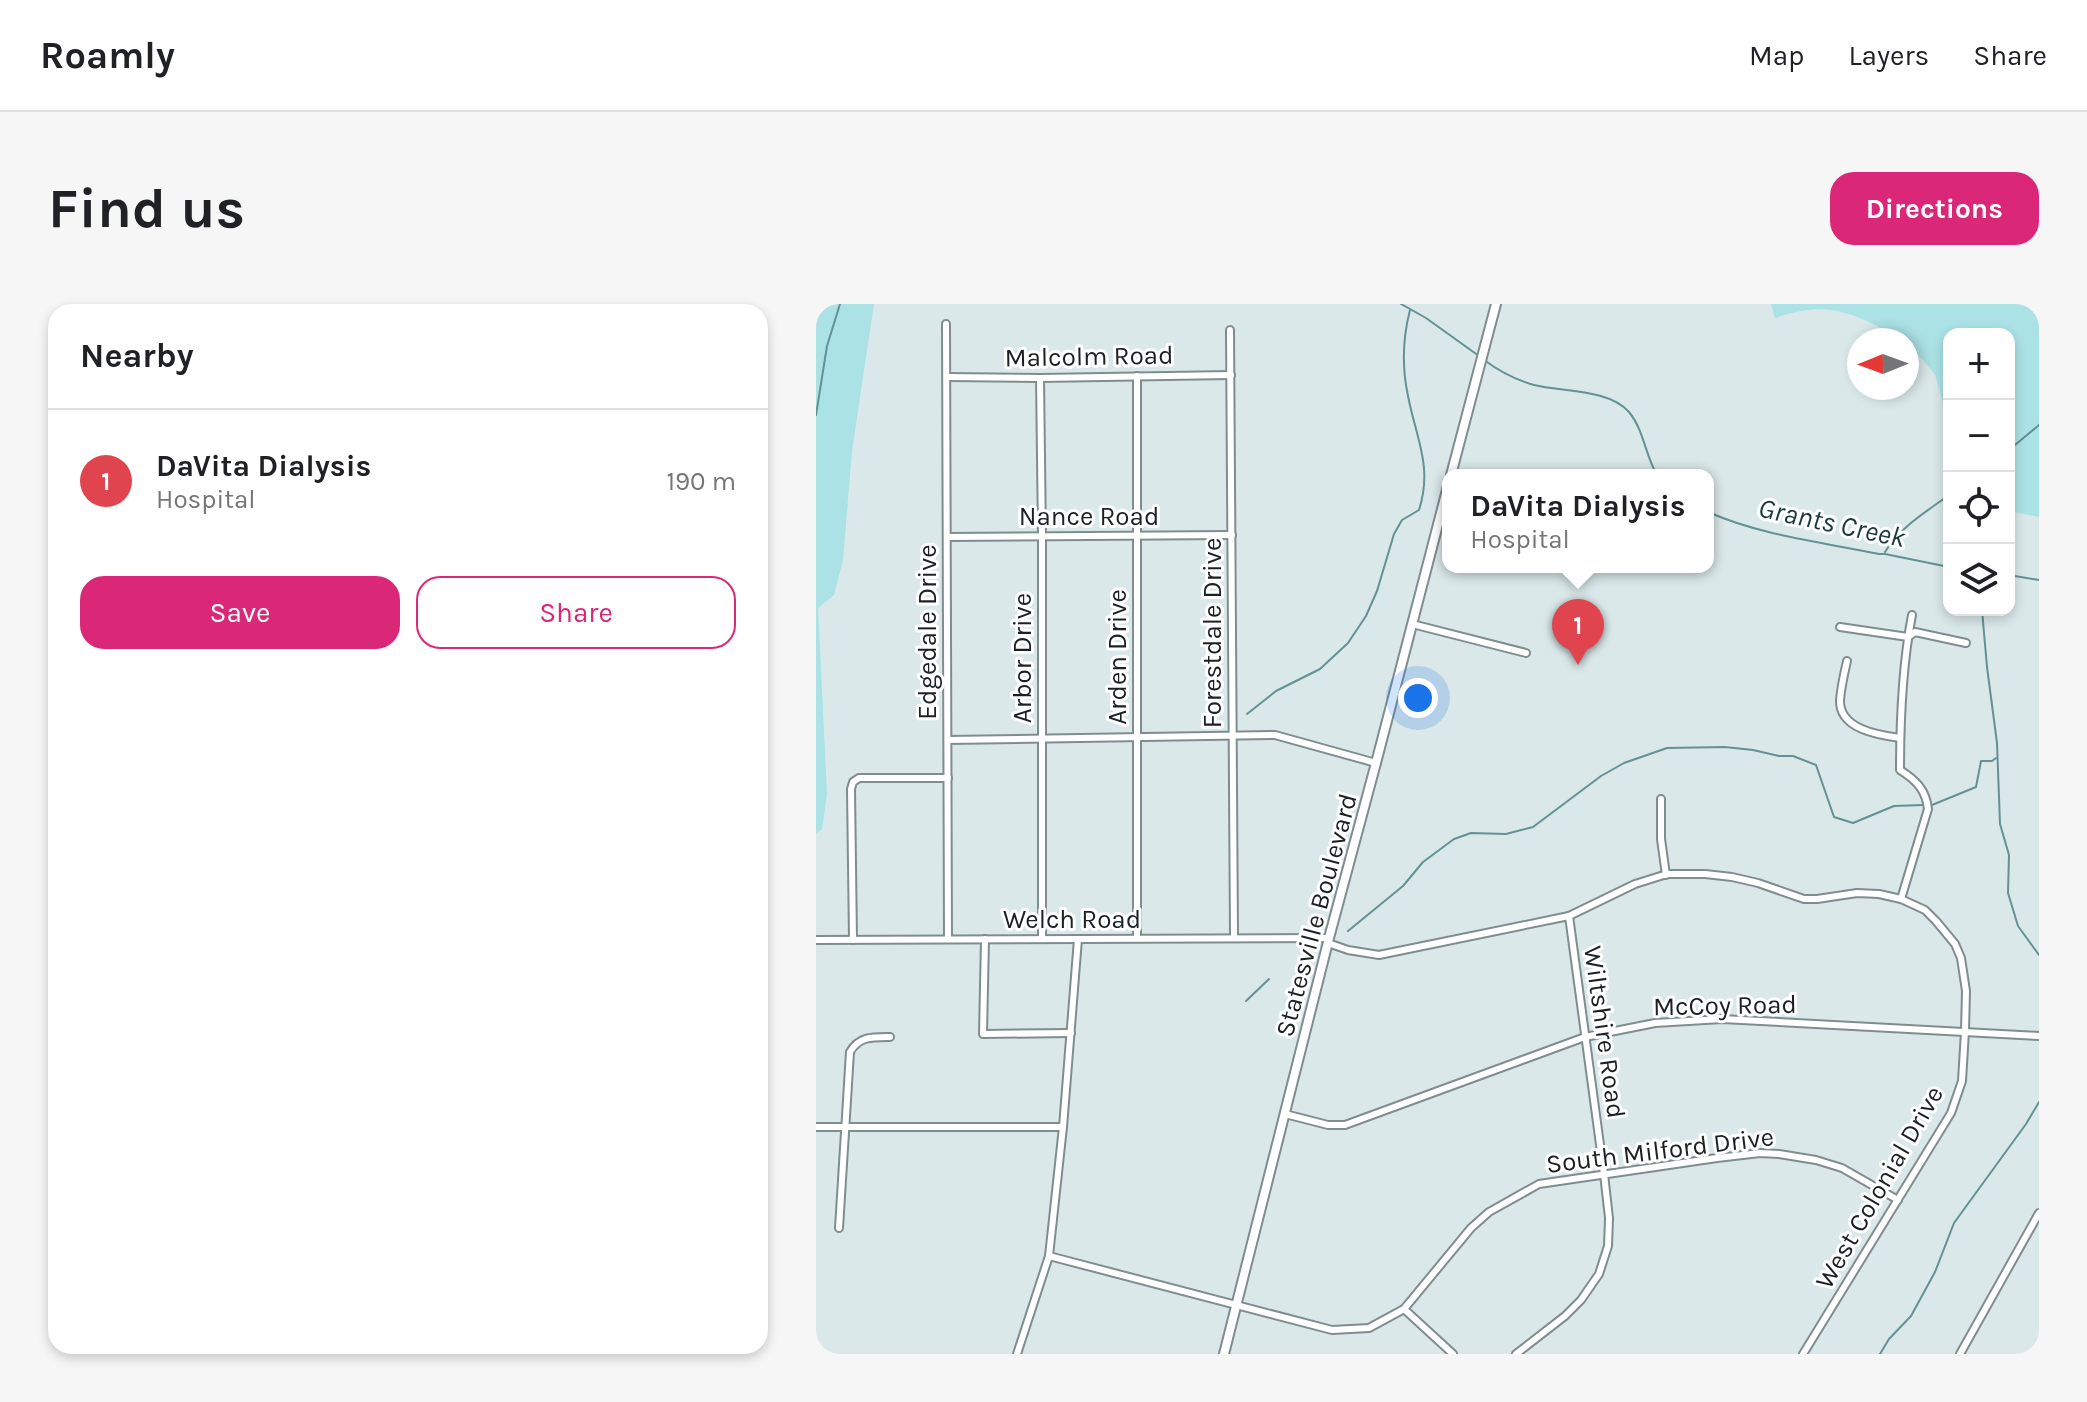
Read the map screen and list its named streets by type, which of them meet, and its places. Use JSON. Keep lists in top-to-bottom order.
{
  "streets": {
    "main road": ["Statesville Boulevard"],
    "street": [
      "Malcolm Road",
      "Nance Road",
      "Edgedale Drive",
      "Forestdale Drive",
      "Arden Drive",
      "Arbor Drive",
      "Welch Road",
      "McCoy Road",
      "Wiltshire Road",
      "South Milford Drive",
      "West Colonial Drive"
    ]
  },
  "crossings": [
    ["Malcolm Road", "Edgedale Drive"],
    ["Malcolm Road", "Forestdale Drive"],
    ["Malcolm Road", "Arden Drive"],
    ["Malcolm Road", "Arbor Drive"],
    ["Nance Road", "Edgedale Drive"],
    ["Nance Road", "Forestdale Drive"],
    ["Nance Road", "Arden Drive"],
    ["Nance Road", "Arbor Drive"],
    ["Edgedale Drive", "Welch Road"],
    ["Forestdale Drive", "Welch Road"],
    ["Arden Drive", "Welch Road"],
    ["Arbor Drive", "Welch Road"],
    ["Statesville Boulevard", "Welch Road"],
    ["Statesville Boulevard", "McCoy Road"],
    ["Statesville Boulevard", "South Milford Drive"],
    ["Welch Road", "Wiltshire Road"],
    ["Welch Road", "West Colonial Drive"],
    ["McCoy Road", "Wiltshire Road"],
    ["McCoy Road", "West Colonial Drive"],
    ["Wiltshire Road", "South Milford Drive"],
    ["South Milford Drive", "West Colonial Drive"]
  ],
  "water": ["Grants Creek"],
  "north": "left",
  "page": {
    "header": "Roamly",
    "nav": ["Map", "Layers", "Share"],
    "buttons": [
      "Directions",
      ["Save", "Share"]
    ],
    "title": "Find us",
    "heading": "Nearby",
    "map_buttons": ["+", "−"],
    "list": [
      {
        "mark": "1",
        "name": "DaVita Dialysis",
        "note": "Hospital",
        "value": "190 m"
      }
    ],
    "popup": ["DaVita Dialysis", "Hospital"],
    "pins": "1"
  }
}
